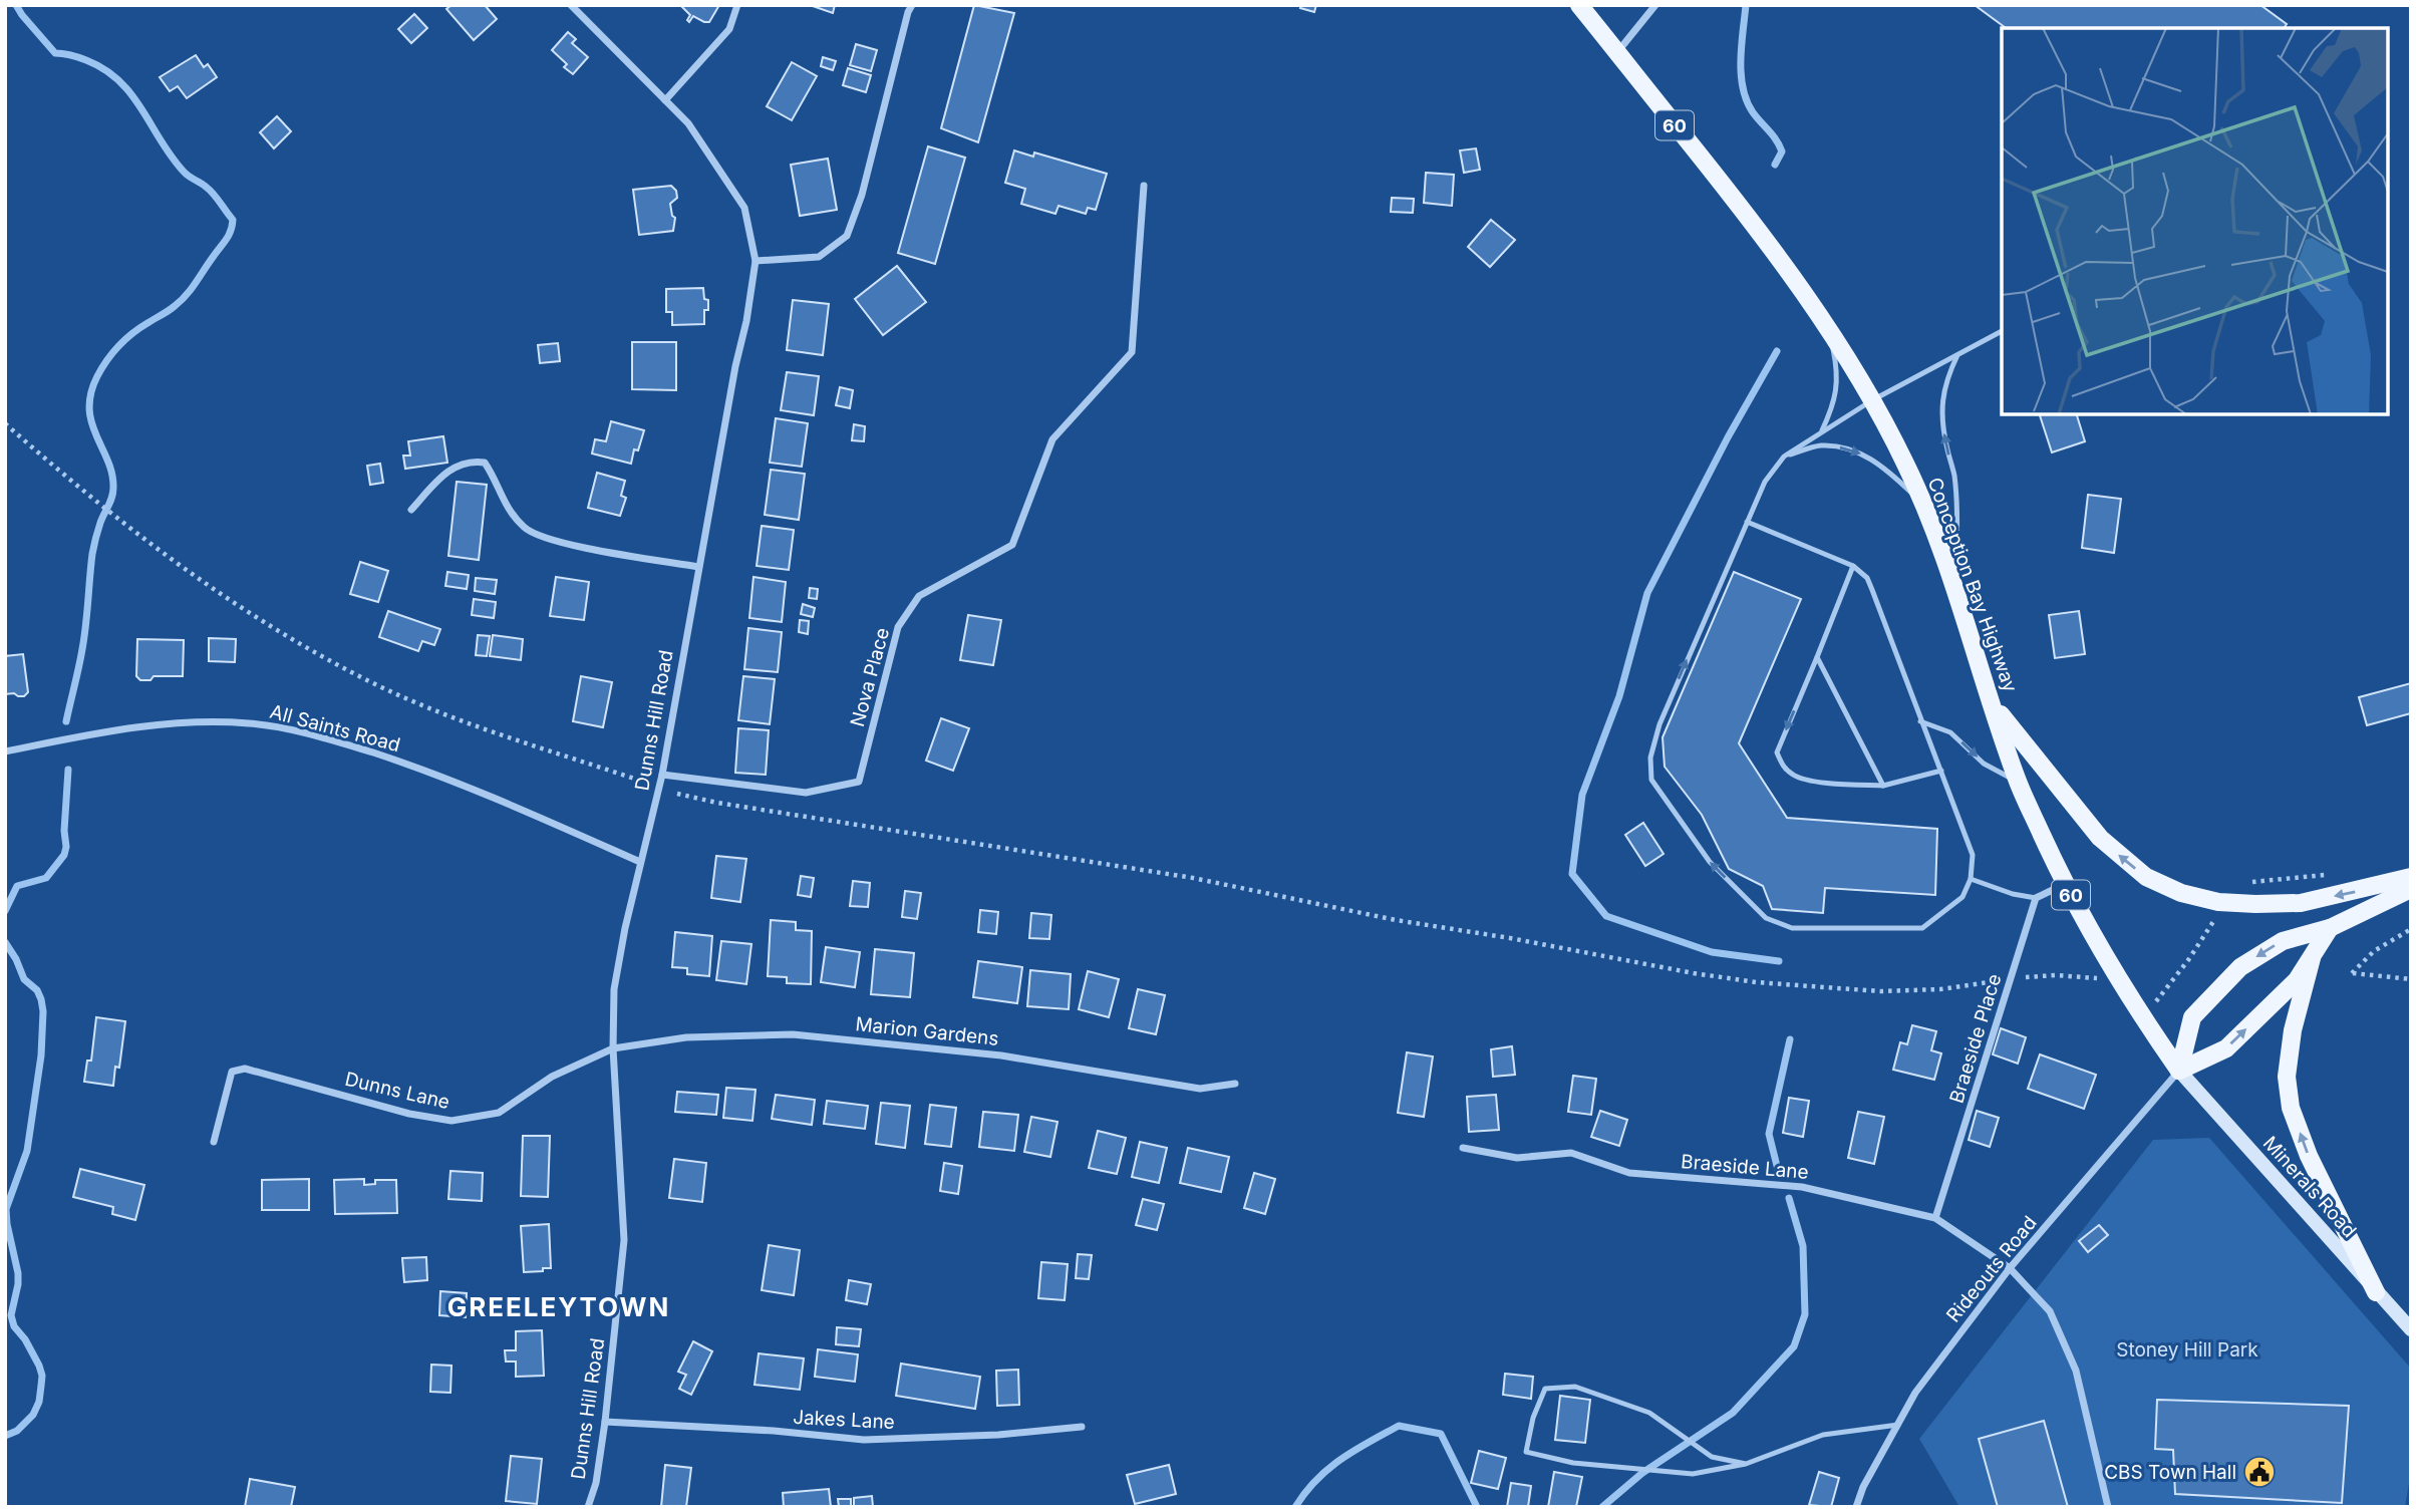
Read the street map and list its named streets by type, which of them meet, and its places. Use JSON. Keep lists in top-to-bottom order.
{
  "streets": {
    "main road": ["60", "Conception Bay Highway"],
    "street": [
      "Nova Place",
      "Dunns Hill Road",
      "All Saints Road",
      "Marion Gardens",
      "Braeside Place",
      "Dunns Lane",
      "Braeside Lane",
      "Minerals Road",
      "Rideouts Road",
      "Jakes Lane"
    ]
  },
  "crossings": [
    ["Conception Bay Highway", "Minerals Road"],
    ["Conception Bay Highway", "Rideouts Road"],
    ["Nova Place", "Dunns Hill Road"],
    ["Dunns Hill Road", "All Saints Road"],
    ["Dunns Hill Road", "Marion Gardens"],
    ["Dunns Hill Road", "Dunns Lane"],
    ["Dunns Hill Road", "Jakes Lane"],
    ["Marion Gardens", "Dunns Lane"],
    ["Braeside Place", "Braeside Lane"],
    ["Braeside Lane", "Rideouts Road"],
    ["Minerals Road", "Rideouts Road"]
  ],
  "districts": ["GREELEYTOWN"],
  "parks": ["Stoney Hill Park"],
  "places": {
    "public building": ["CBS Town Hall"]
  }
}
